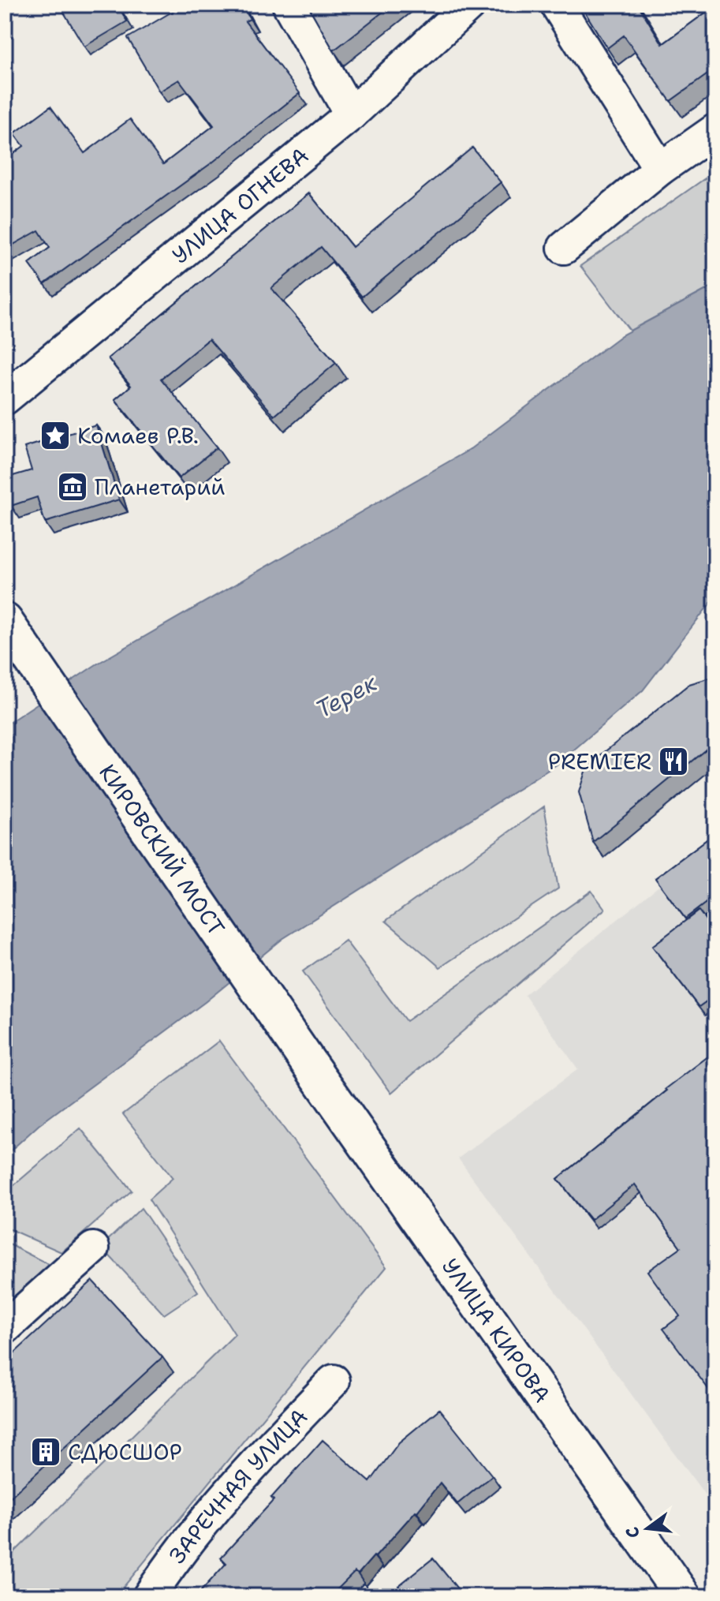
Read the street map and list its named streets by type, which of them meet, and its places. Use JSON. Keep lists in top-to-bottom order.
{
  "streets": {
    "main road": ["КИРОВСКИЙ МОСТ", "УЛИЦА КИРОВА"],
    "street": ["УЛИЦА ОГНЕВА", "ЗАРЕЧНАЯ УЛИЦА"]
  },
  "crossings": [
    ["КИРОВСКИЙ МОСТ", "УЛИЦА КИРОВА"]
  ],
  "water": ["Терек"],
  "places": {
    "place": ["Комаев Р.В."],
    "museum": ["Планетарий"],
    "restaurant": ["PREMIER"],
    "building": ["СДЮСШОР"]
  },
  "north": "left"
}
